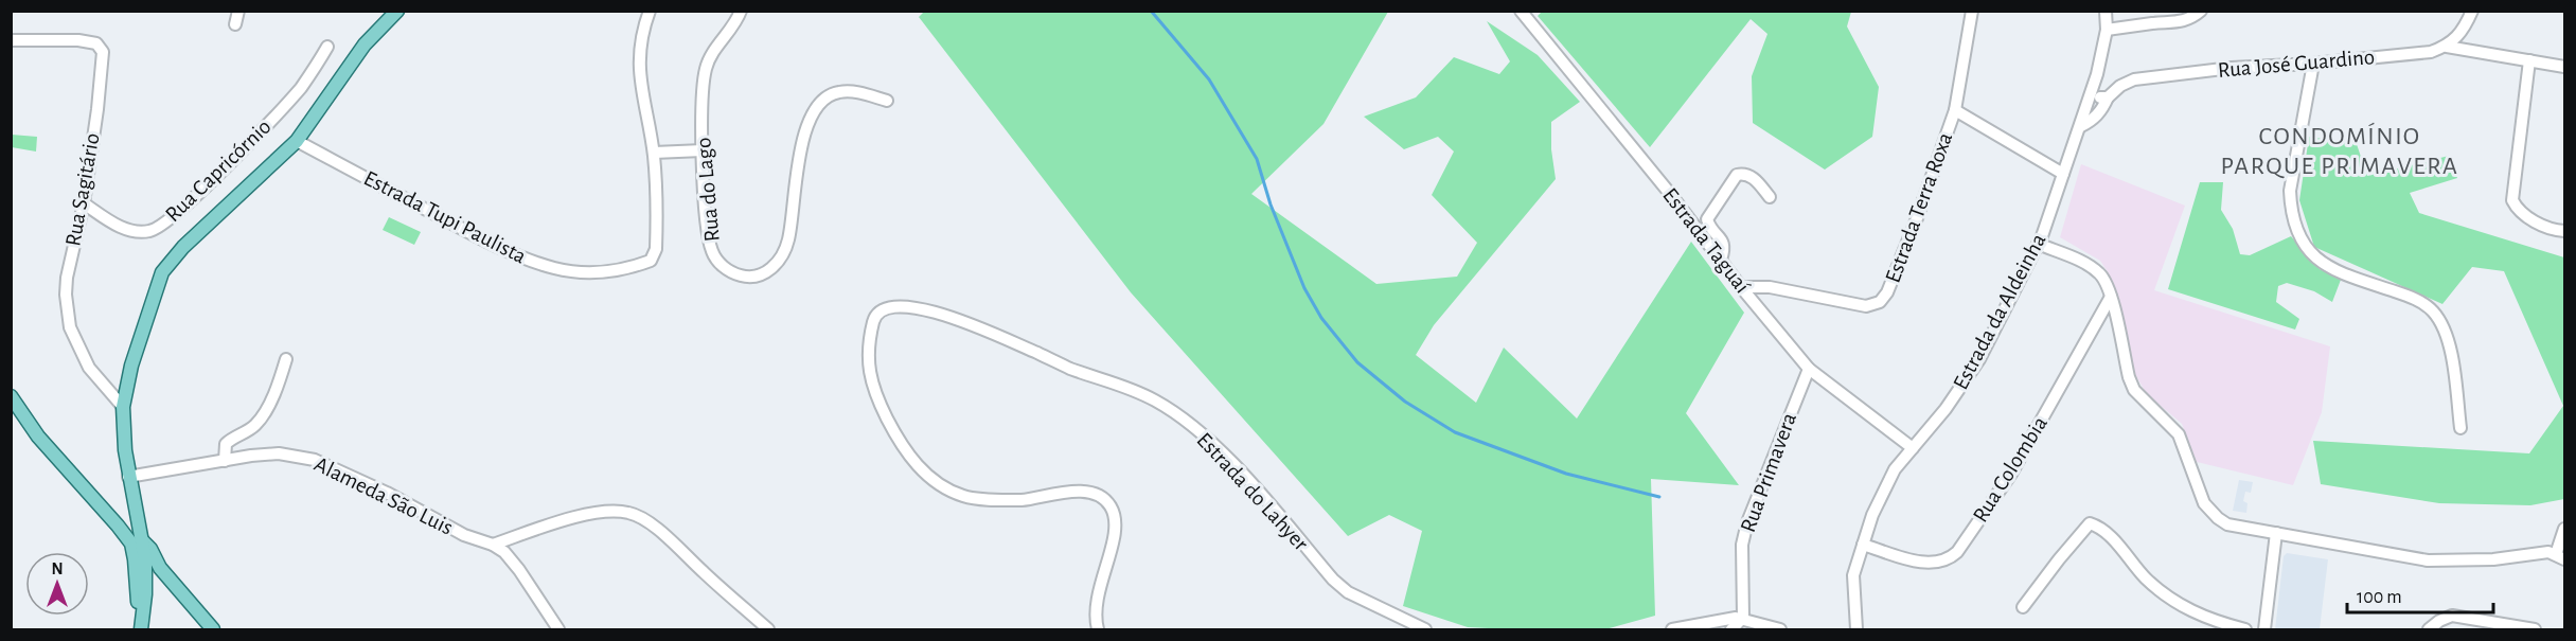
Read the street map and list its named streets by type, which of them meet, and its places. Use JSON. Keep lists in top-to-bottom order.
{
  "streets": {
    "street": [
      "Rua José Guardino",
      "Rua Capricórnio",
      "Rua Sagitário",
      "Rua do Lago",
      "Estrada Terra Roxa",
      "Estrada Tupi Paulista",
      "Estrada Taguaí",
      "Estrada da Aldeinha",
      "Rua Colombia",
      "Rua Primavera",
      "Estrada do Lahyer",
      "Alameda São Luis"
    ]
  },
  "crossings": [
    ["Rua José Guardino", "Estrada da Aldeinha"],
    ["Rua Capricórnio", "Rua Sagitário"],
    ["Estrada Terra Roxa", "Estrada Taguaí"],
    ["Estrada Taguaí", "Estrada da Aldeinha"],
    ["Estrada Taguaí", "Rua Primavera"],
    ["Estrada da Aldeinha", "Rua Colombia"]
  ],
  "districts": ["CONDOMÍNIO PARQUE PRIMAVERA"],
  "scale_bar": "100 m",
  "north": "top"
}
